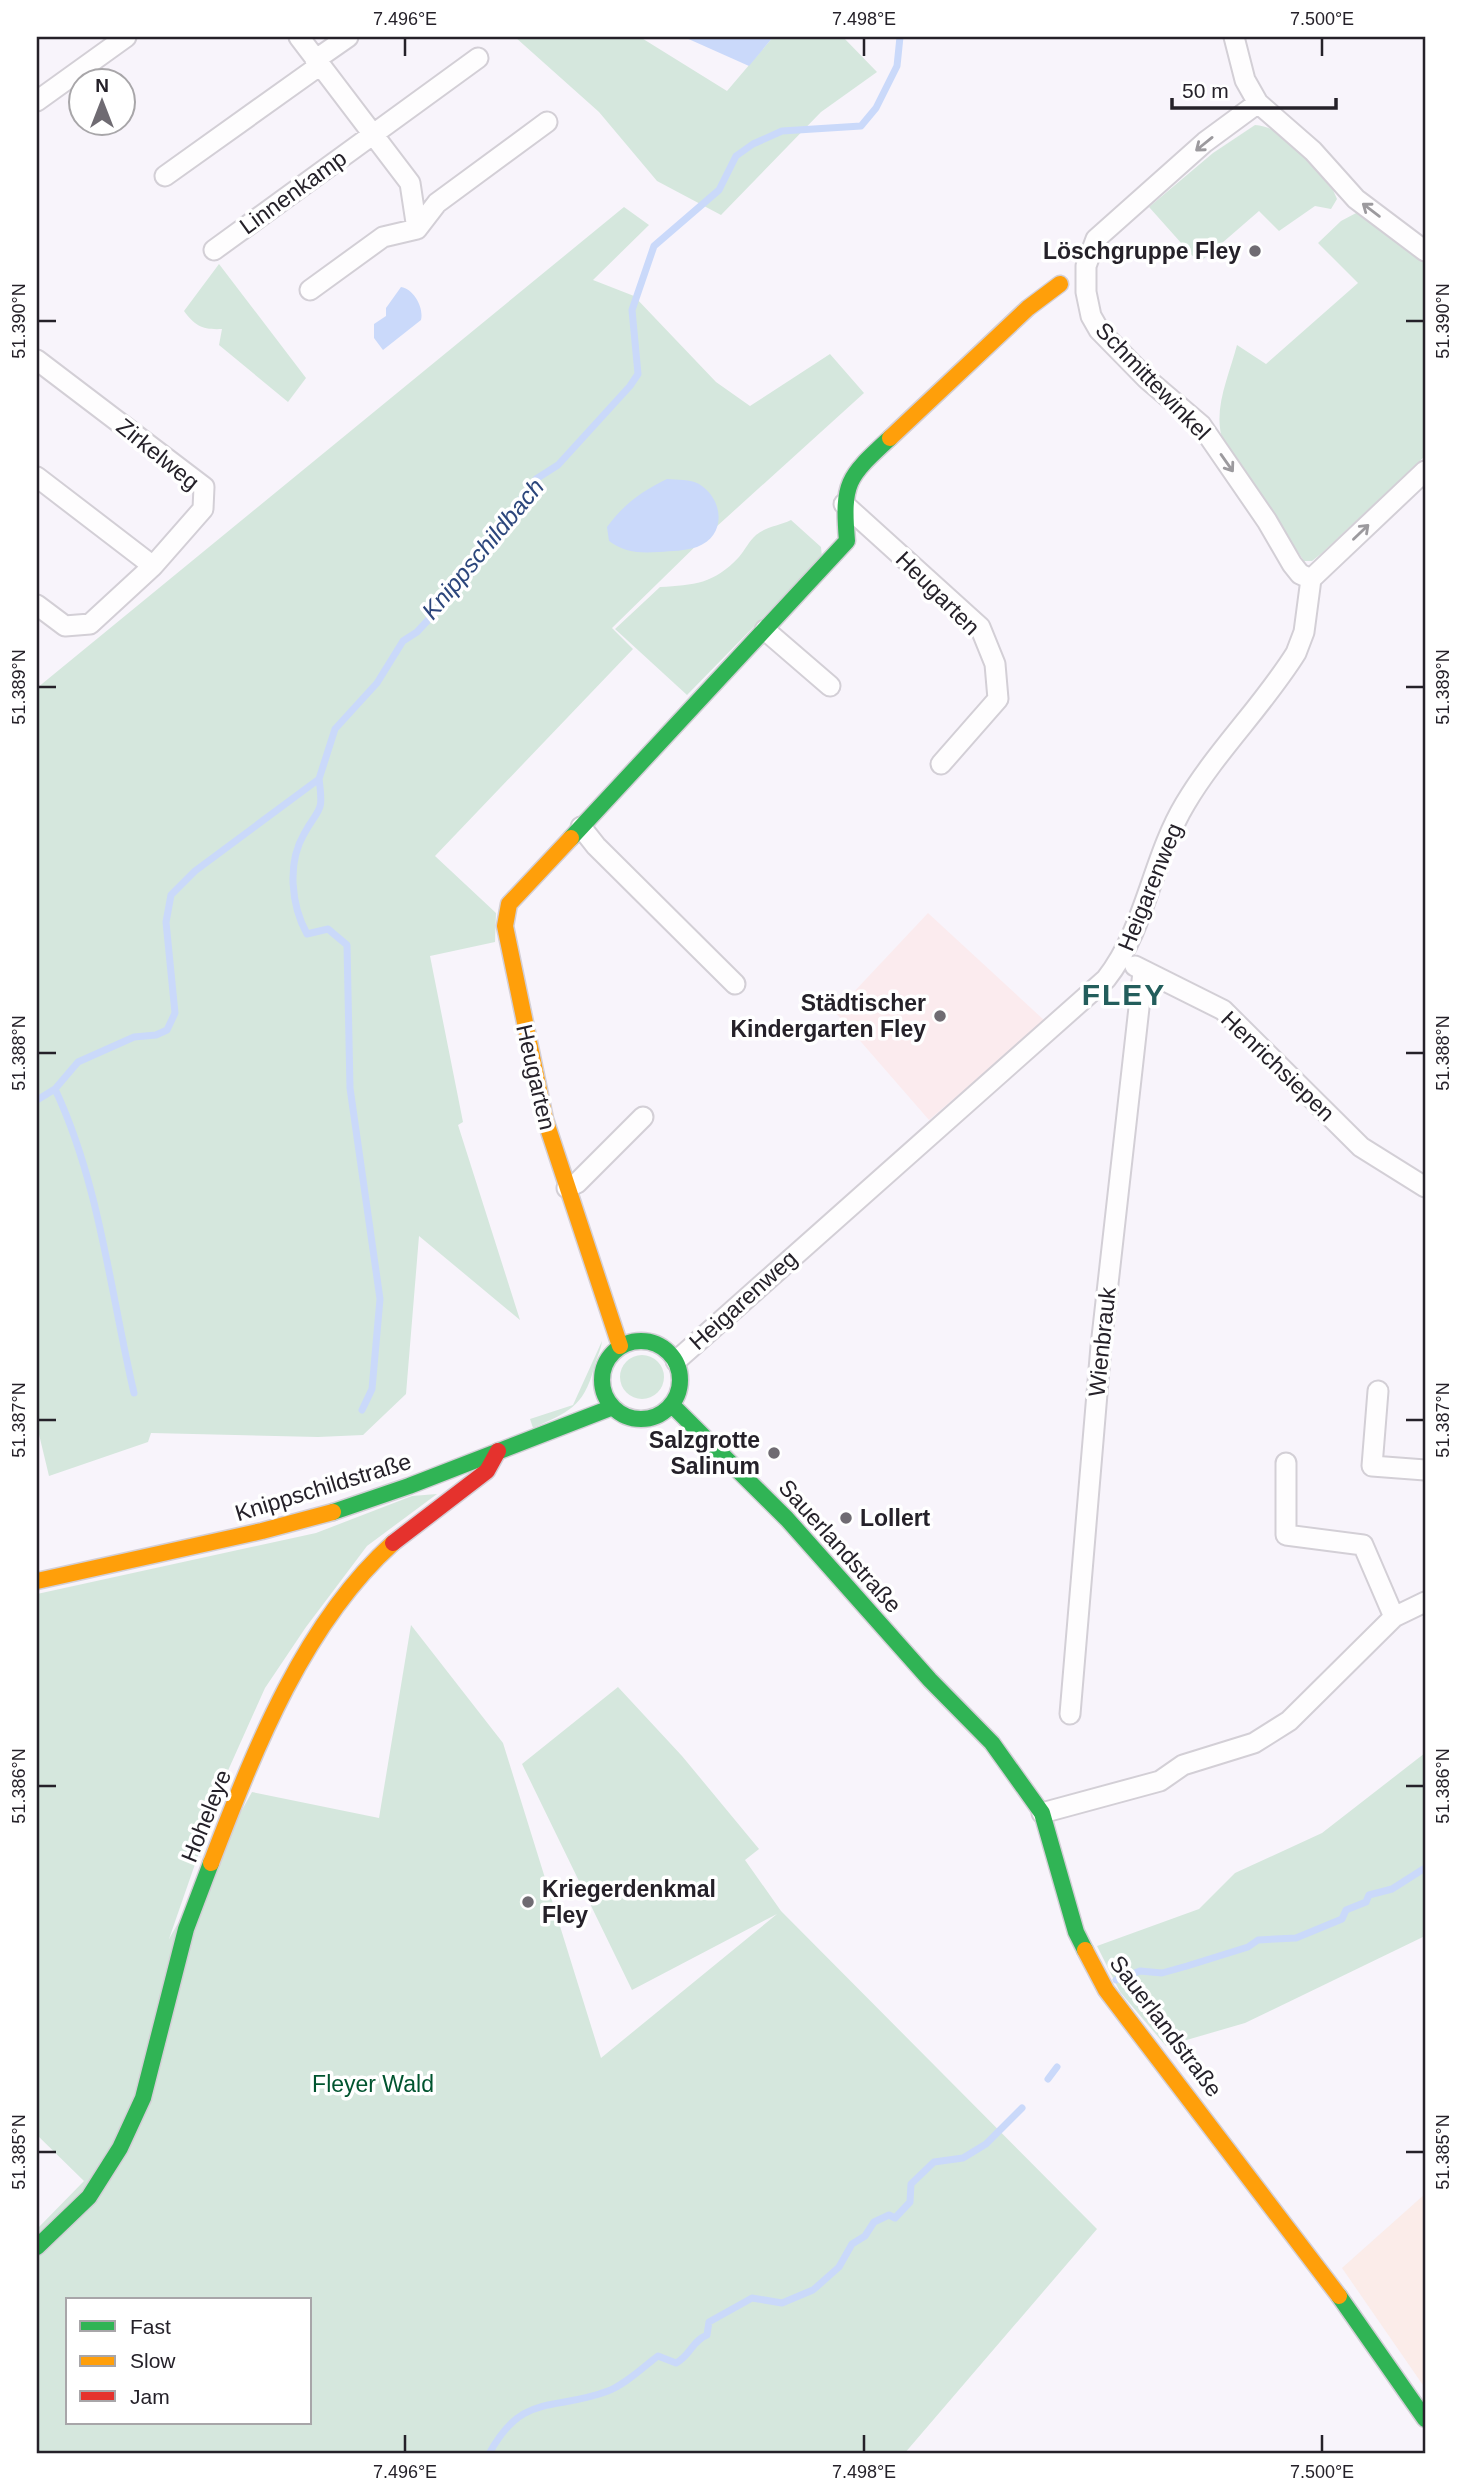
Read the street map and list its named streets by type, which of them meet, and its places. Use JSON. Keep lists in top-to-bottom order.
{
  "streets": {
    "street": [
      "Linnenkamp",
      "Schmittewinkel",
      "Zirkelweg",
      "Heugarten",
      "Heigarenweg",
      "Henrichsiepen",
      "Wienbrauk",
      "Knippschildstraße",
      "Sauerlandstraße",
      "Hoheleye"
    ]
  },
  "crossings": [
    ["Schmittewinkel", "Heigarenweg"],
    ["Heugarten", "Heigarenweg"],
    ["Heugarten", "Knippschildstraße"],
    ["Heugarten", "Sauerlandstraße"],
    ["Heigarenweg", "Henrichsiepen"],
    ["Heigarenweg", "Knippschildstraße"],
    ["Heigarenweg", "Sauerlandstraße"],
    ["Henrichsiepen", "Wienbrauk"],
    ["Knippschildstraße", "Sauerlandstraße"],
    ["Knippschildstraße", "Hoheleye"]
  ],
  "districts": ["FLEY"],
  "water": ["Knippschildbach"],
  "parks": ["Fleyer Wald"],
  "places": [
    "Löschgruppe Fley",
    "Städtischer Kindergarten Fley",
    "Salzgrotte Salinum",
    "Lollert",
    "Kriegerdenkmal Fley"
  ],
  "legend": ["Fast", "Slow", "Jam"],
  "scale_bar": "50 m",
  "north": "top",
  "coordinates": [
    "7.496°E",
    "7.498°E",
    "7.500°E",
    "51.390°N",
    "51.389°N",
    "51.388°N",
    "51.387°N",
    "51.386°N",
    "51.385°N"
  ]
}
